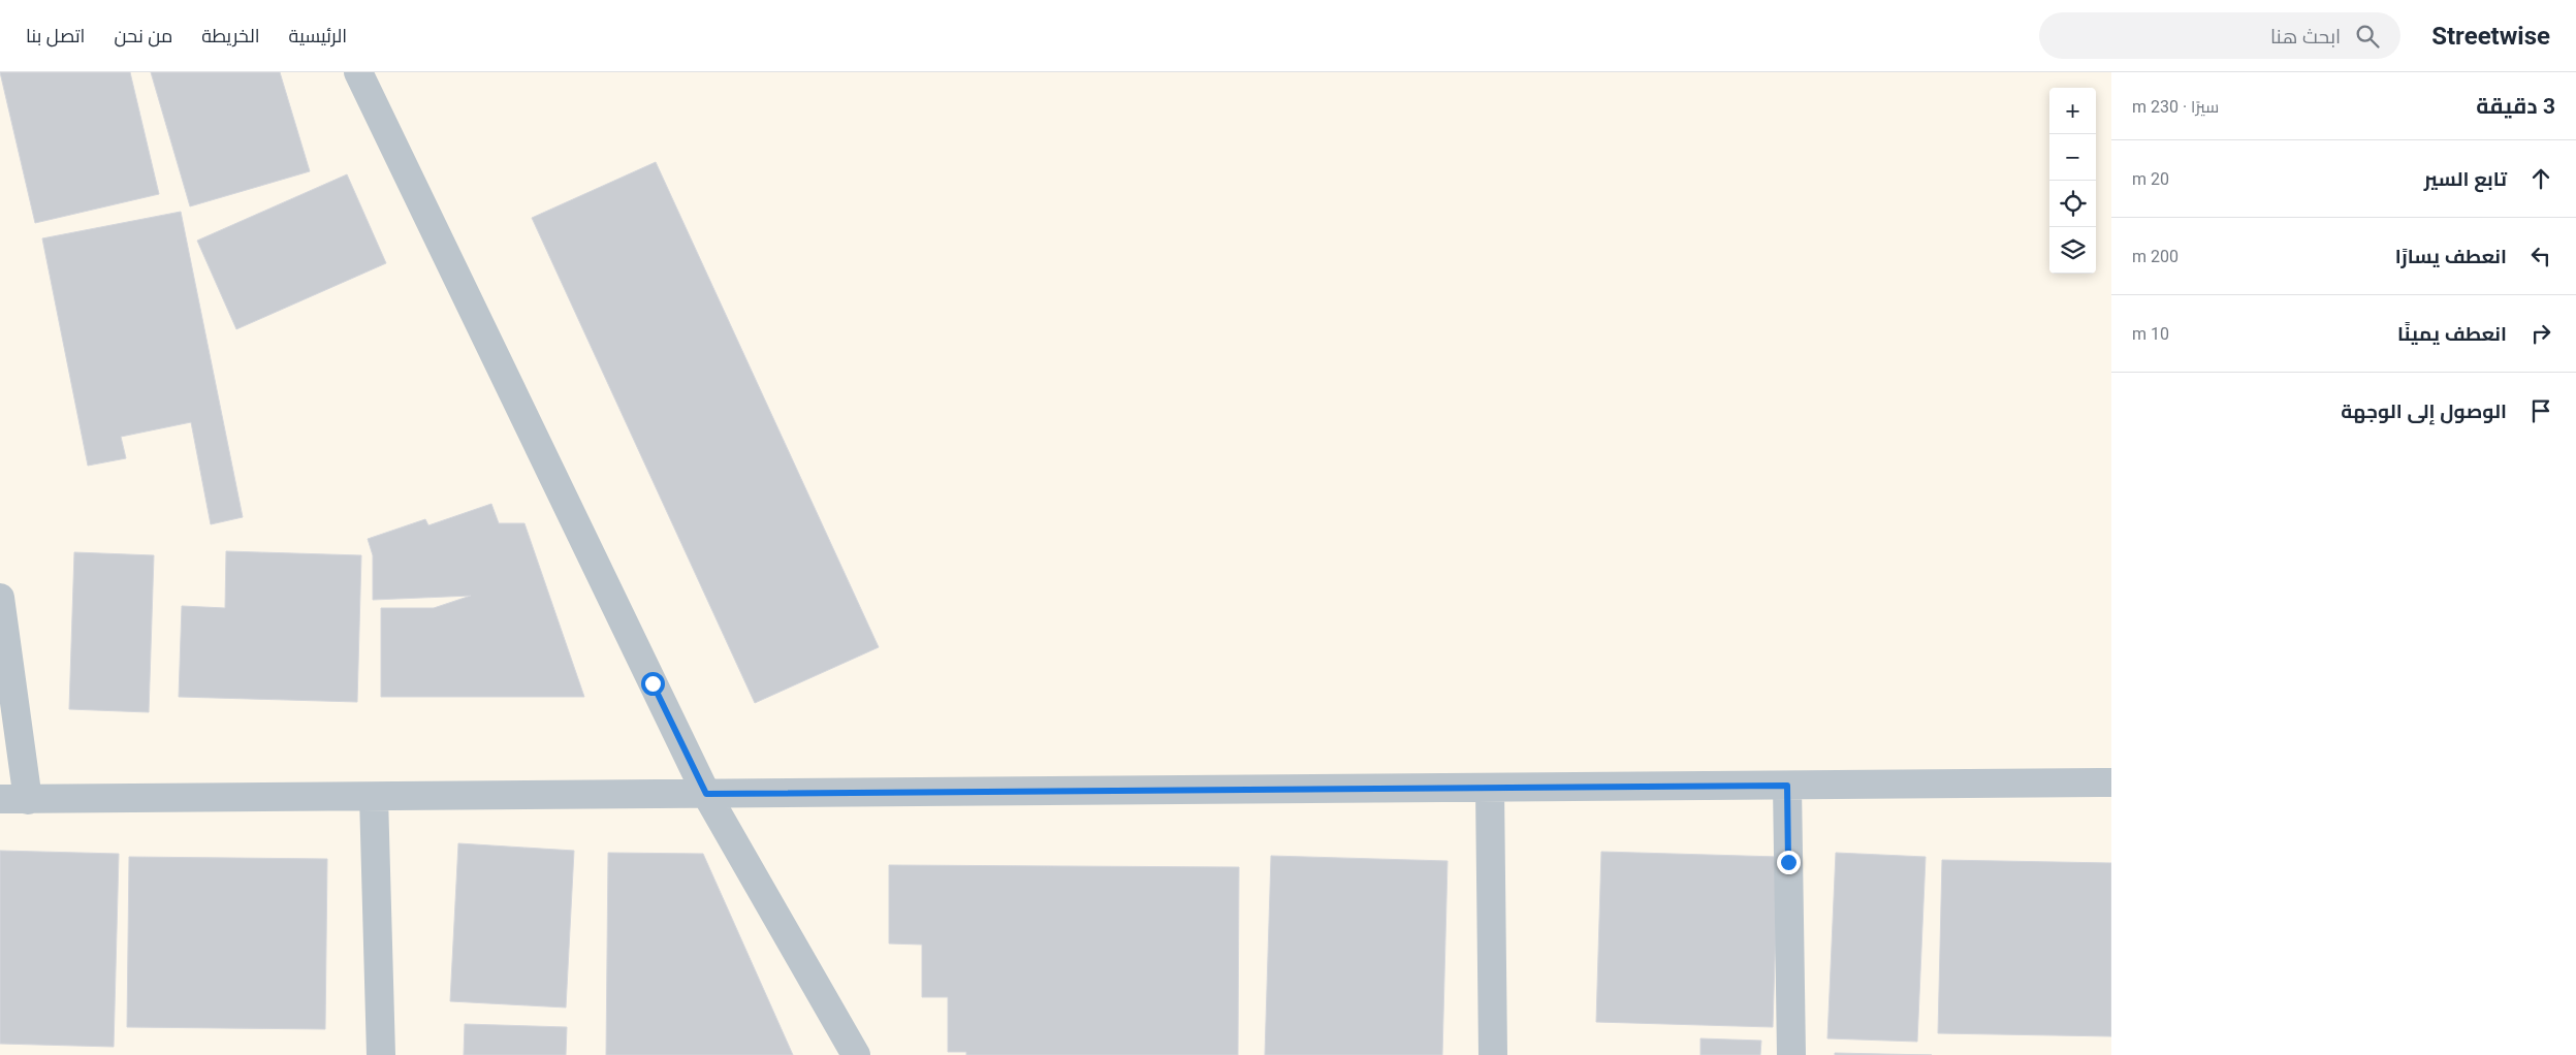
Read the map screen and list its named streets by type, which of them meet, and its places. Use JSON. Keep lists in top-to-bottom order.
{
  "page": {
    "header": "Streetwise",
    "search": "ابحث هنا",
    "nav": [
      "الرئيسية",
      "الخريطة",
      "من نحن",
      "اتصل بنا"
    ],
    "heading": ["3 دقيقة", "سيرًا · 230 m"],
    "map_buttons": ["+", "−"],
    "list": [
      ["تابع السير", "20 m"],
      ["انعطف يسارًا", "200 m"],
      ["انعطف يمينًا", "10 m"],
      "الوصول إلى الوجهة"
    ]
  }
}
